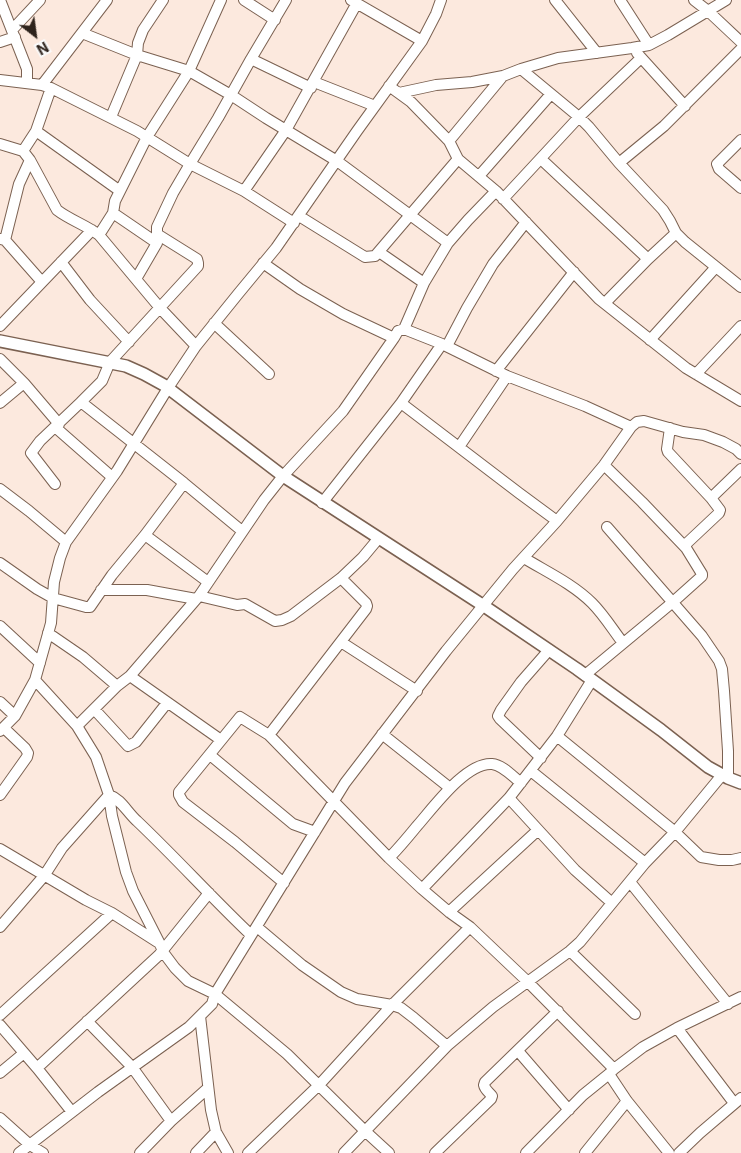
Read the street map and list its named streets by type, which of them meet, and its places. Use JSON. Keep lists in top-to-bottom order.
{
  "north": "bottom right"
}
